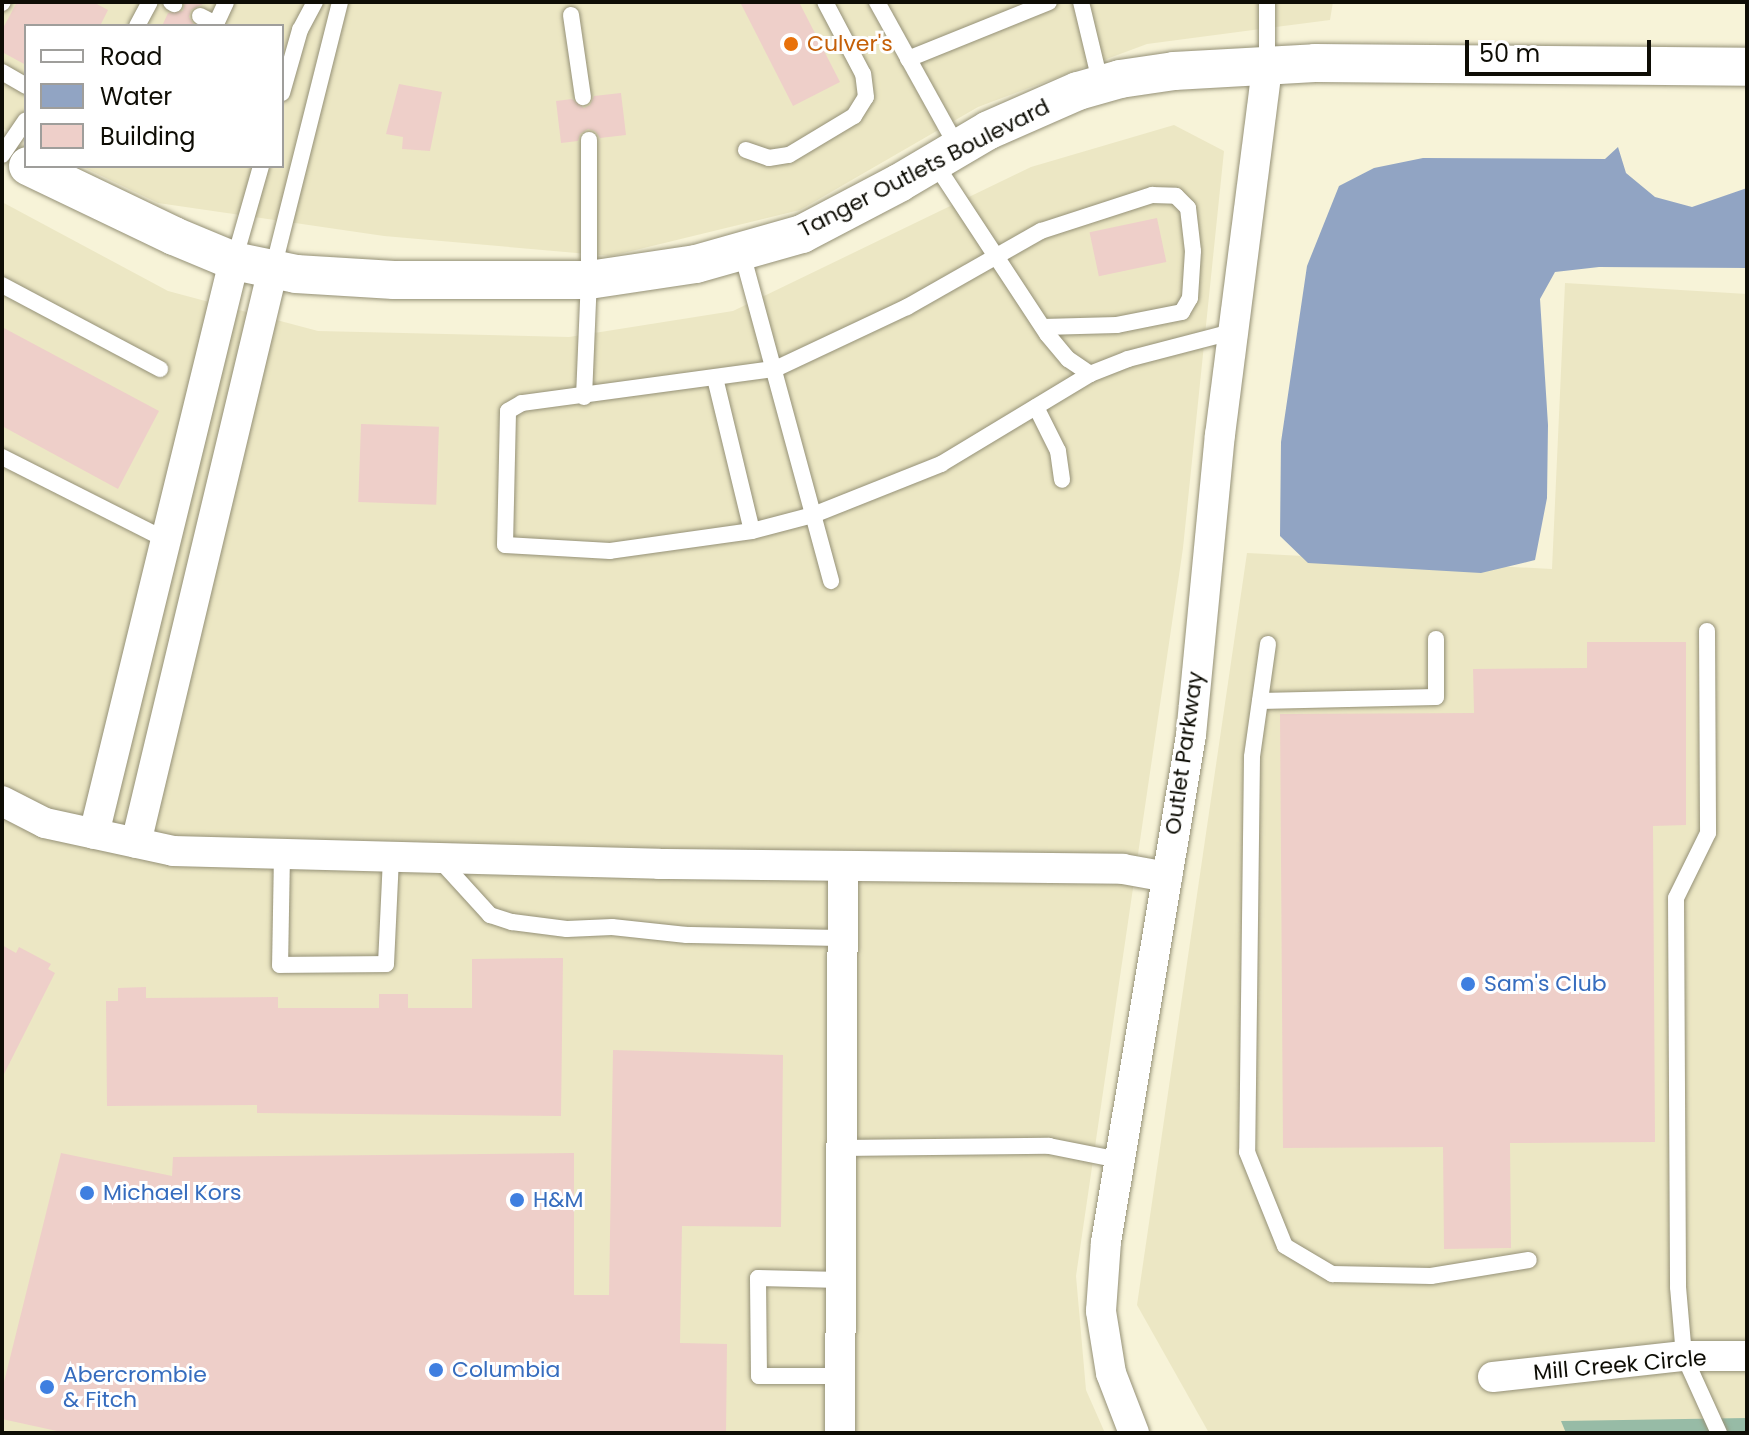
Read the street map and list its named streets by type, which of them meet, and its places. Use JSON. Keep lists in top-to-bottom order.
{
  "streets": {
    "street": ["Tanger Outlets Boulevard", "Outlet Parkway", "Mill Creek Circle"]
  },
  "crossings": [
    ["Tanger Outlets Boulevard", "Outlet Parkway"]
  ],
  "places": [
    "Culver's",
    "Sam's Club",
    "Michael Kors",
    "H&M",
    "Columbia",
    "Abercrombie & Fitch"
  ],
  "legend": ["Road", "Water", "Building"],
  "scale_bar": "50 m"
}
